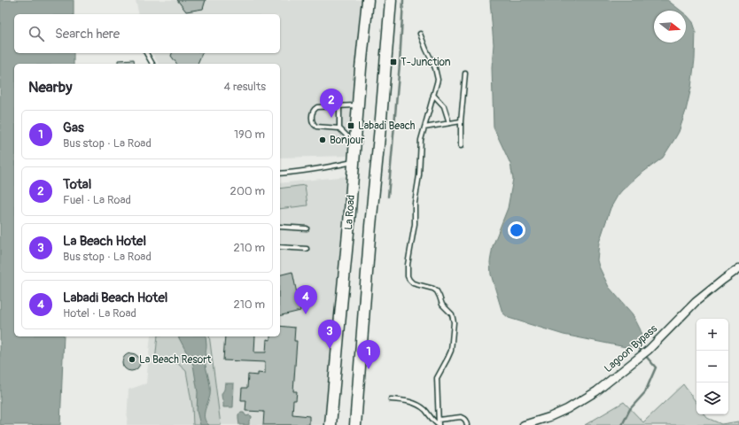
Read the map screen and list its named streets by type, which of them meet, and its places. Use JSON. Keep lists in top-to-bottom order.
{
  "streets": {
    "main road": ["La Road"],
    "street": ["Lagoon Bypass"]
  },
  "places": {
    "transit": ["T-Junction", "Labadi Beach"],
    "other": ["Bonjour", "La Beach Resort"]
  },
  "north": "right",
  "page": {
    "search": "Search here",
    "heading": ["Nearby", "4 results"],
    "pins": [
      "2",
      "4",
      "3",
      "1"
    ],
    "list": [
      {
        "mark": "1",
        "name": "Gas",
        "note": "Bus stop · La Road",
        "value": "190 m"
      },
      {
        "mark": "2",
        "name": "Total",
        "note": "Fuel · La Road",
        "value": "200 m"
      },
      {
        "mark": "3",
        "name": "La Beach Hotel",
        "note": "Bus stop · La Road",
        "value": "210 m"
      },
      {
        "mark": "4",
        "name": "Labadi Beach Hotel",
        "note": "Hotel · La Road",
        "value": "210 m"
      }
    ],
    "map_buttons": ["+", "−"]
  }
}
